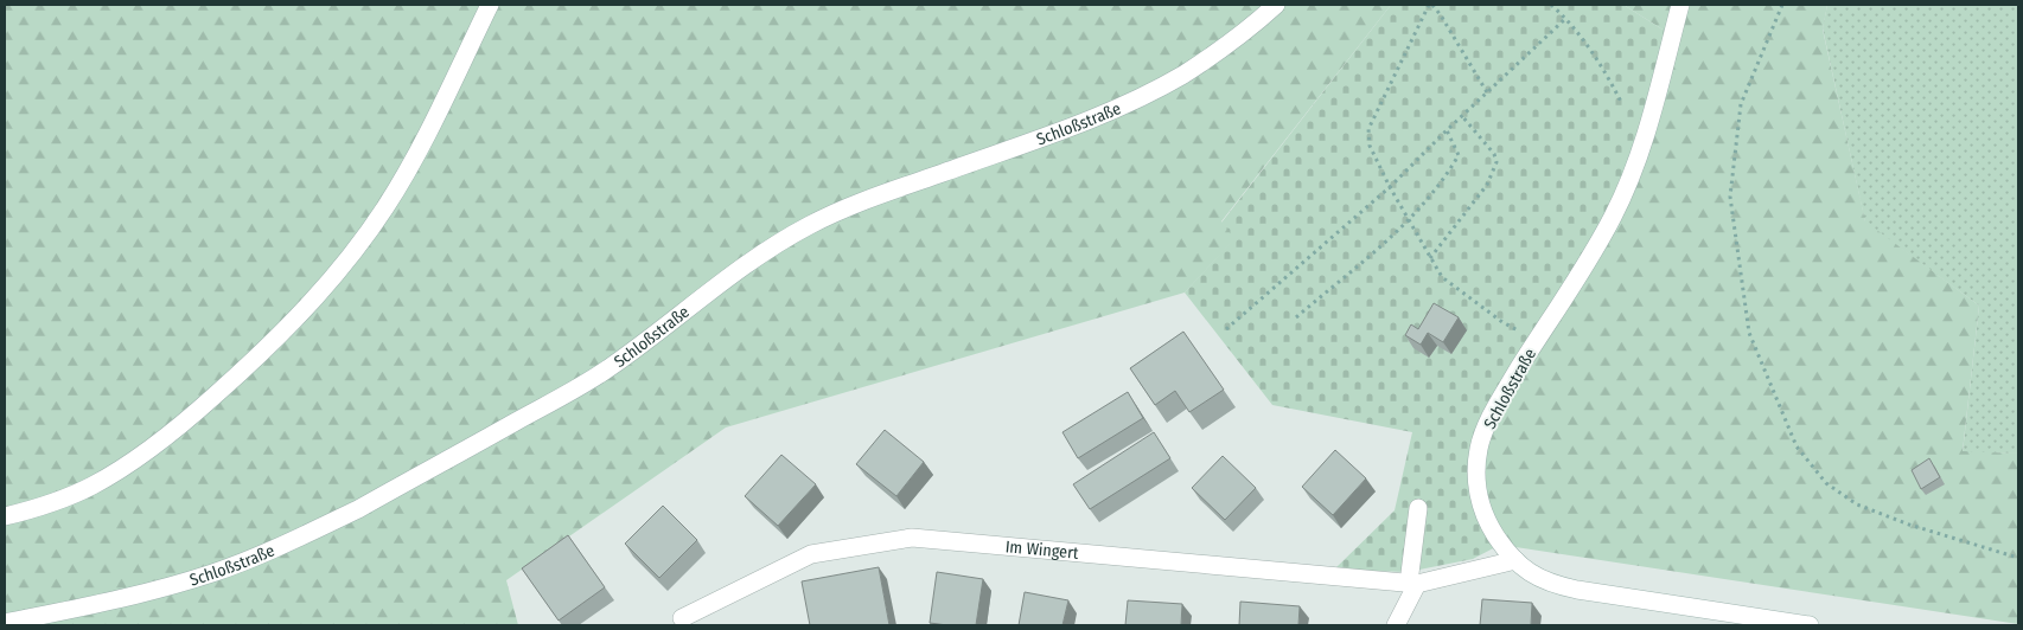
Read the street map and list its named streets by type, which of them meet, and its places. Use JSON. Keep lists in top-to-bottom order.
{
  "streets": {
    "main road": ["Schloßstraße", "Im Wingert"]
  },
  "crossings": [
    ["Schloßstraße", "Im Wingert"]
  ]
}
